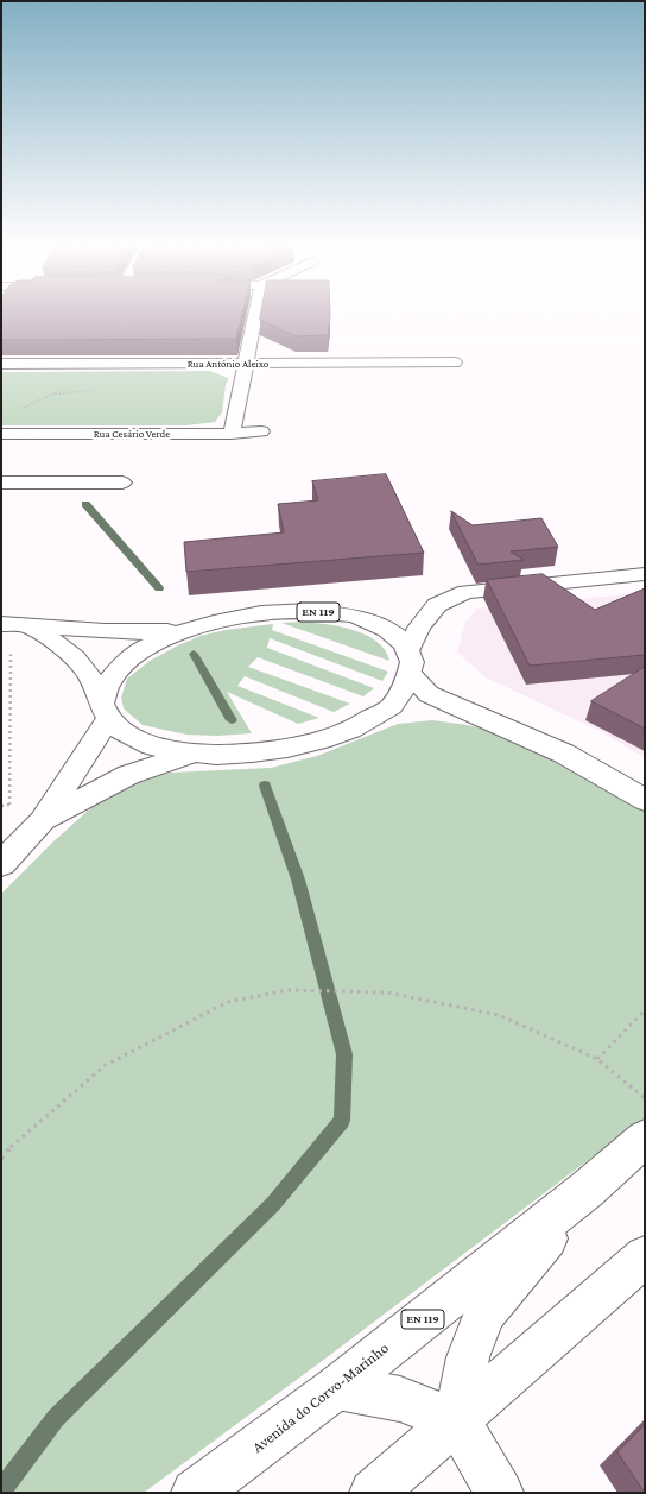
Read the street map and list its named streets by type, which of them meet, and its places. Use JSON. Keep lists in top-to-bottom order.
{
  "streets": {
    "street": [
      "Rua António Aleixo",
      "Rua Cesário Verde",
      "EN 119",
      "Avenida do Corvo-Marinho"
    ]
  }
}
